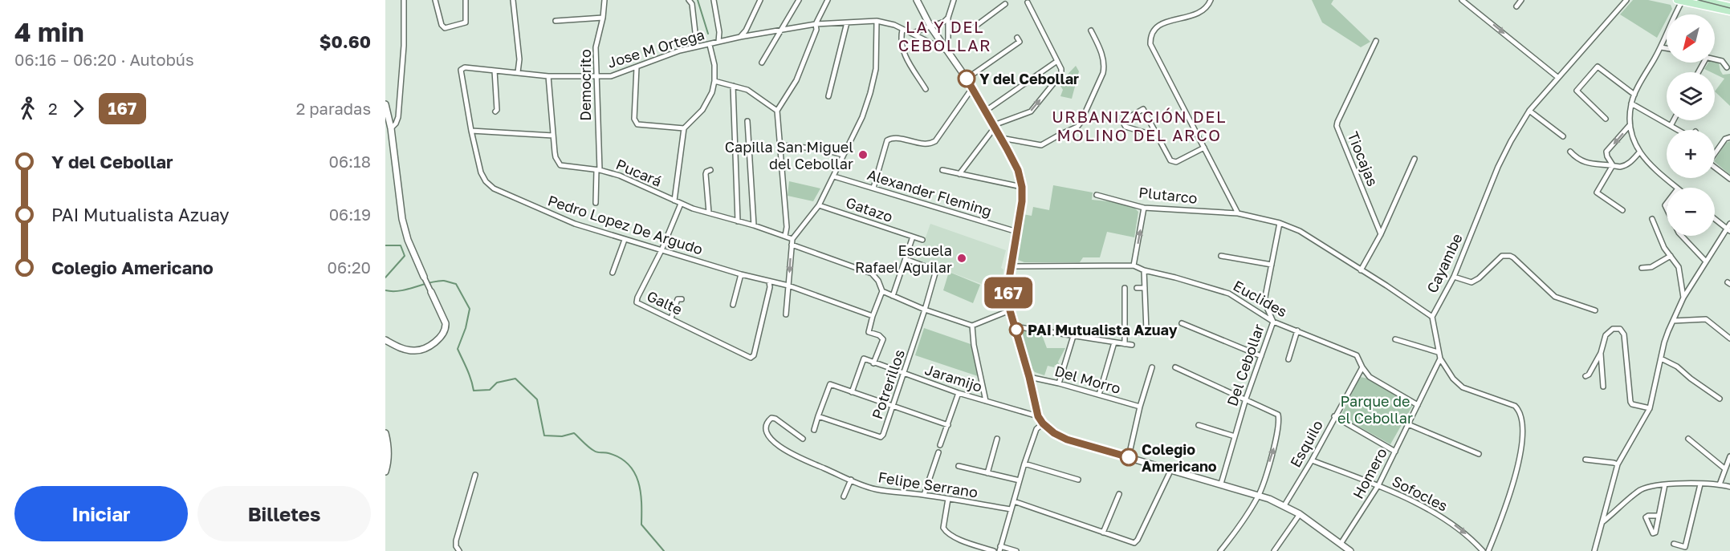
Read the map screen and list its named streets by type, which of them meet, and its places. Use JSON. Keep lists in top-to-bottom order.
{
  "streets": {
    "street": [
      "Jose M Ortega",
      "Democrito",
      "Tiocajas",
      "Pucará",
      "Alexander Fleming",
      "Plutarco",
      "Gatazo",
      "Pedro Lopez De Argudo",
      "Cayambe",
      "Euclides",
      "Galte",
      "Del Cebollar",
      "Jaramijo",
      "Del Morro",
      "Potrerillos",
      "Esquilo",
      "Homero",
      "Felipe Serrano",
      "Sofocles"
    ]
  },
  "crossings": [
    ["Jose M Ortega", "Democrito"],
    ["Jose M Ortega", "Pucará"],
    ["Jose M Ortega", "Pedro Lopez De Argudo"],
    ["Democrito", "Pucará"],
    ["Pucará", "Galte"],
    ["Pedro Lopez De Argudo", "Galte"],
    ["Euclides", "Del Cebollar"],
    ["Euclides", "Esquilo"],
    ["Euclides", "Homero"],
    ["Jaramijo", "Potrerillos"],
    ["Esquilo", "Sofocles"],
    ["Homero", "Sofocles"]
  ],
  "one_way": ["Sofocles"],
  "districts": ["LA Y DEL CEBOLLAR", "URBANIZACIÓN DEL MOLINO DEL ARCO"],
  "parks": ["Parque de el Cebollar"],
  "places": [
    "Y del Cebollar",
    "Capilla San Miguel del Cebollar",
    "Escuela Rafael Aguilar",
    "PAI Mutualista Azuay",
    "Colegio Americano"
  ],
  "lines": ["bus line 167"],
  "north": "bottom left",
  "page": {
    "heading": ["4 min", "06:16 – 06:20 · Autobús", "$0.60"],
    "on_map": "167",
    "map_buttons": ["+", "−"],
    "legs": ["2", "167", "2 paradas"],
    "list": [
      {
        "name": "Y del Cebollar",
        "value": "06:18"
      },
      {
        "name": "PAI Mutualista Azuay",
        "value": "06:19"
      },
      {
        "name": "Colegio Americano",
        "value": "06:20"
      }
    ],
    "buttons": ["Iniciar", "Billetes"]
  }
}
